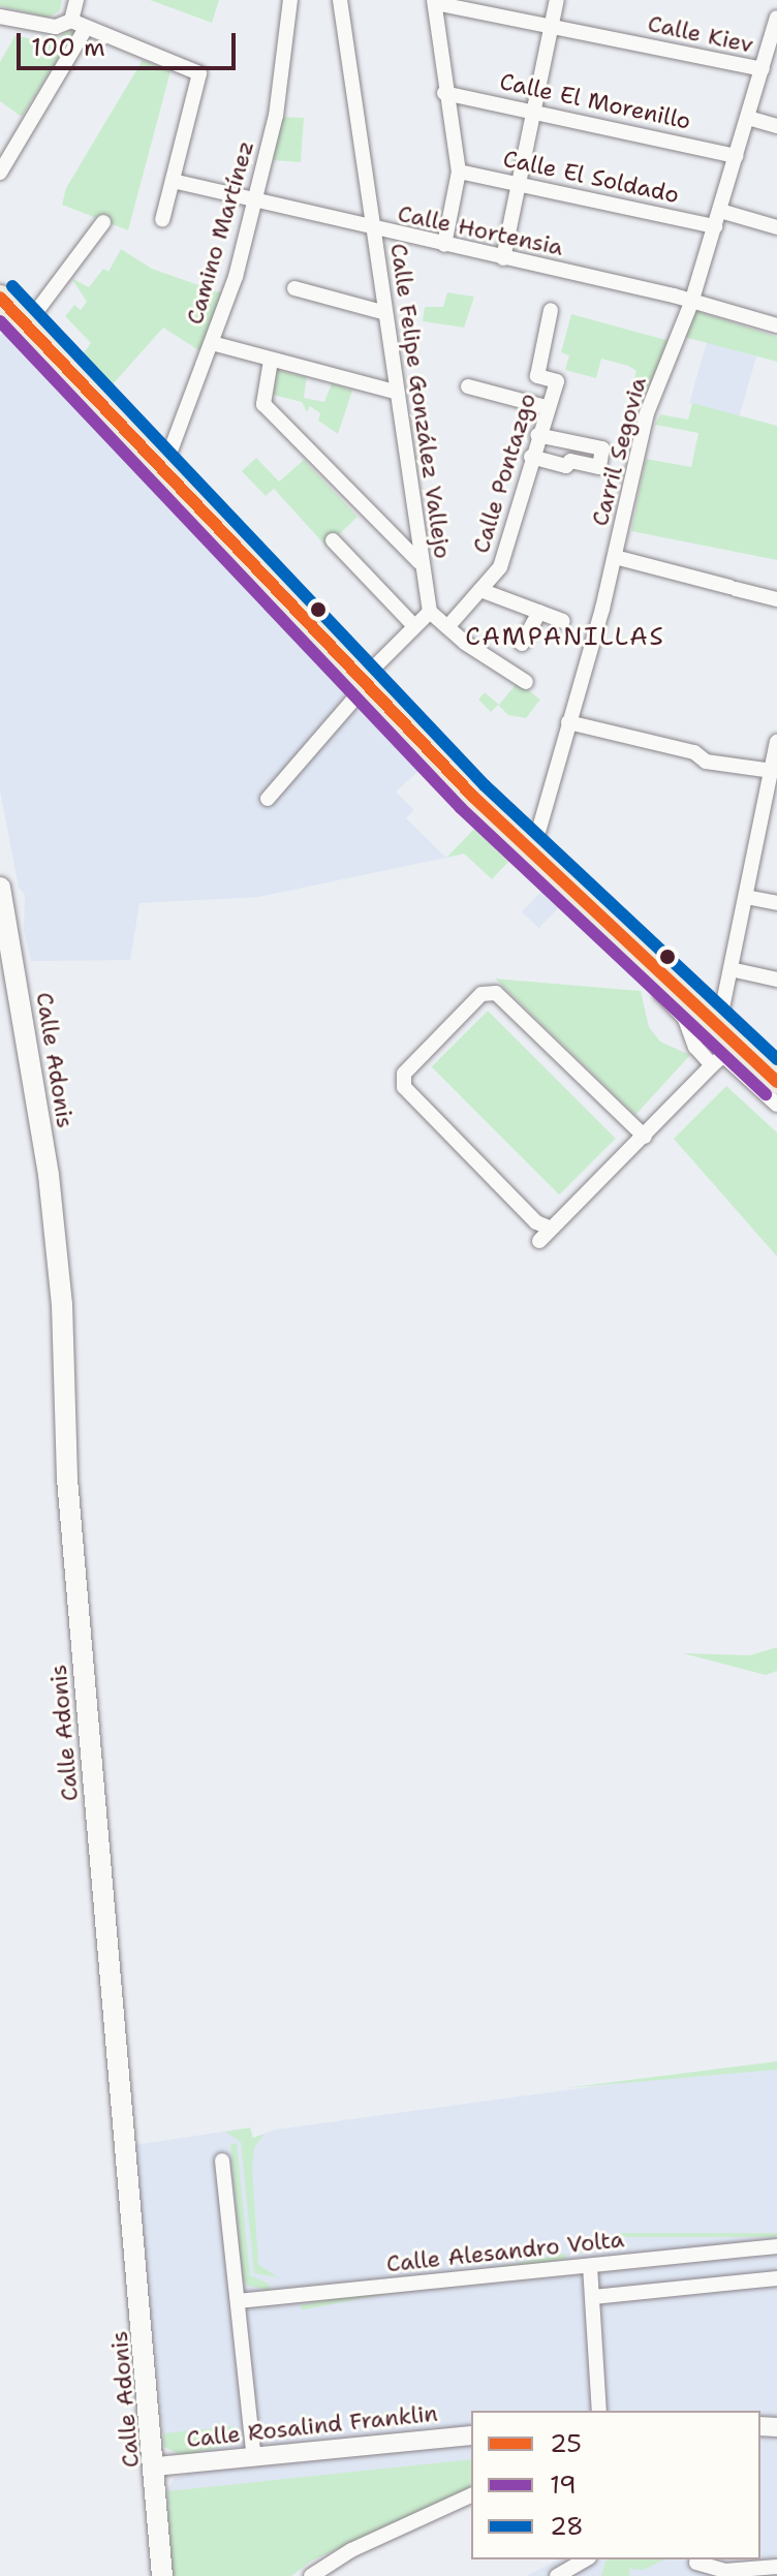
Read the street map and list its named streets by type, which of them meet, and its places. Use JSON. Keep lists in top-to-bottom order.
{
  "streets": {
    "main road": ["Calle Adonis"],
    "street": [
      "Calle Kiev",
      "Calle El Morenillo",
      "Calle El Soldado",
      "Calle Hortensia",
      "Camino Martínez",
      "Calle Felipe González Vallejo",
      "Carril Segovia",
      "Calle Pontazgo",
      "Calle Alesandro Volta",
      "Calle Rosalind Franklin"
    ]
  },
  "crossings": [
    ["Calle Kiev", "Carril Segovia"],
    ["Calle El Morenillo", "Carril Segovia"],
    ["Calle El Soldado", "Carril Segovia"],
    ["Calle Hortensia", "Camino Martínez"],
    ["Calle Hortensia", "Calle Felipe González Vallejo"],
    ["Calle Hortensia", "Carril Segovia"],
    ["Calle Adonis", "Calle Rosalind Franklin"]
  ],
  "districts": ["CAMPANILLAS"],
  "lines": ["transit line 28", "transit line 25", "transit line 19"],
  "legend": ["25", "19", "28"],
  "scale_bar": "100 m"
}
